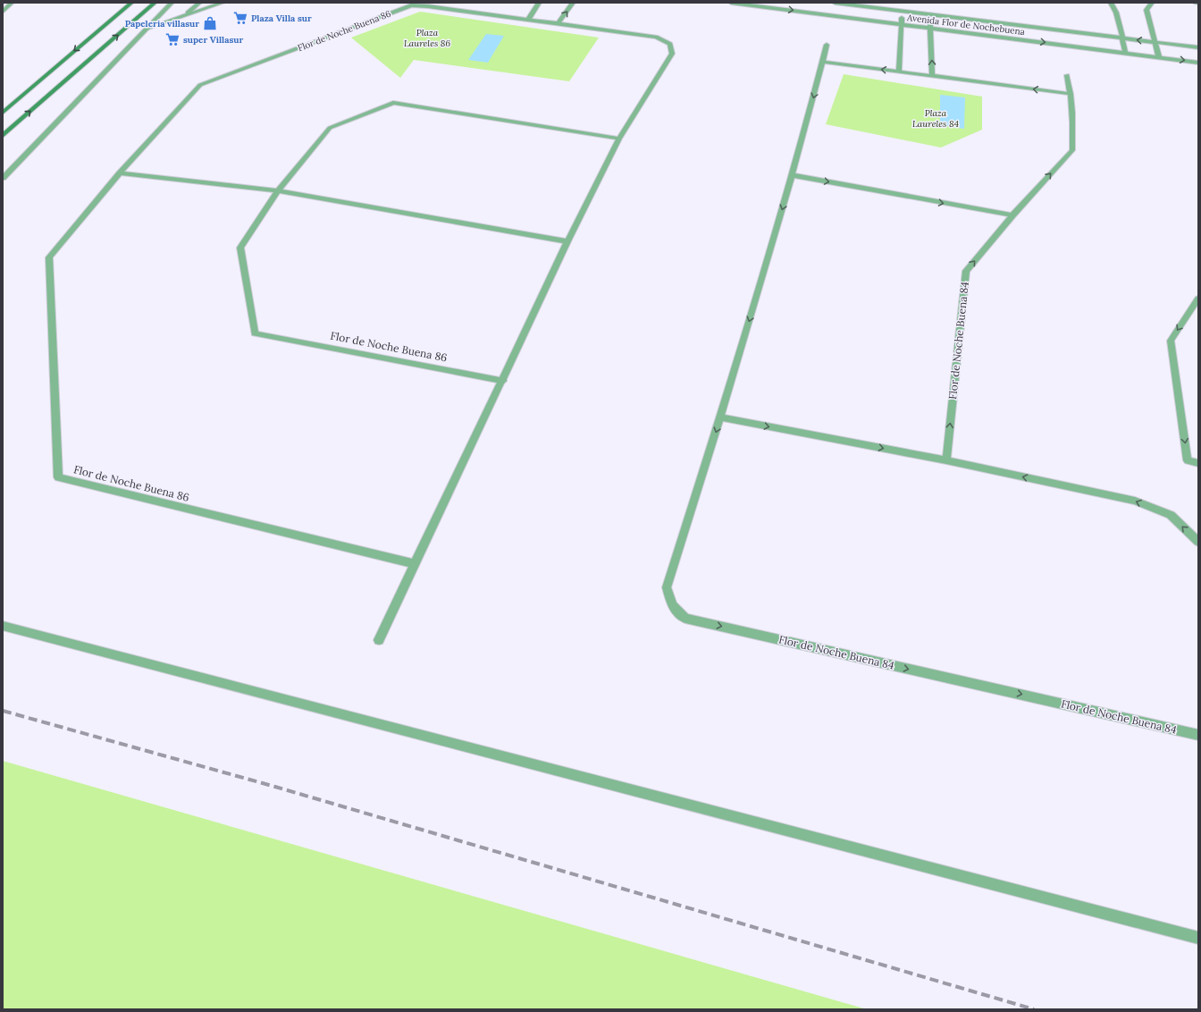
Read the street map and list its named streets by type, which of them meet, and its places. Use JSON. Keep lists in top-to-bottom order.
{
  "streets": {
    "street": ["Avenida Flor de Nochebuena", "Flor de Noche Buena 86", "Flor de Noche Buena 84"]
  },
  "parks": ["Plaza Laureles 86", "Plaza Laureles 84"],
  "places": {
    "supermarket": ["Plaza Villa sur", "super Villasur"],
    "shop": ["Papeleria villasur"]
  }
}
